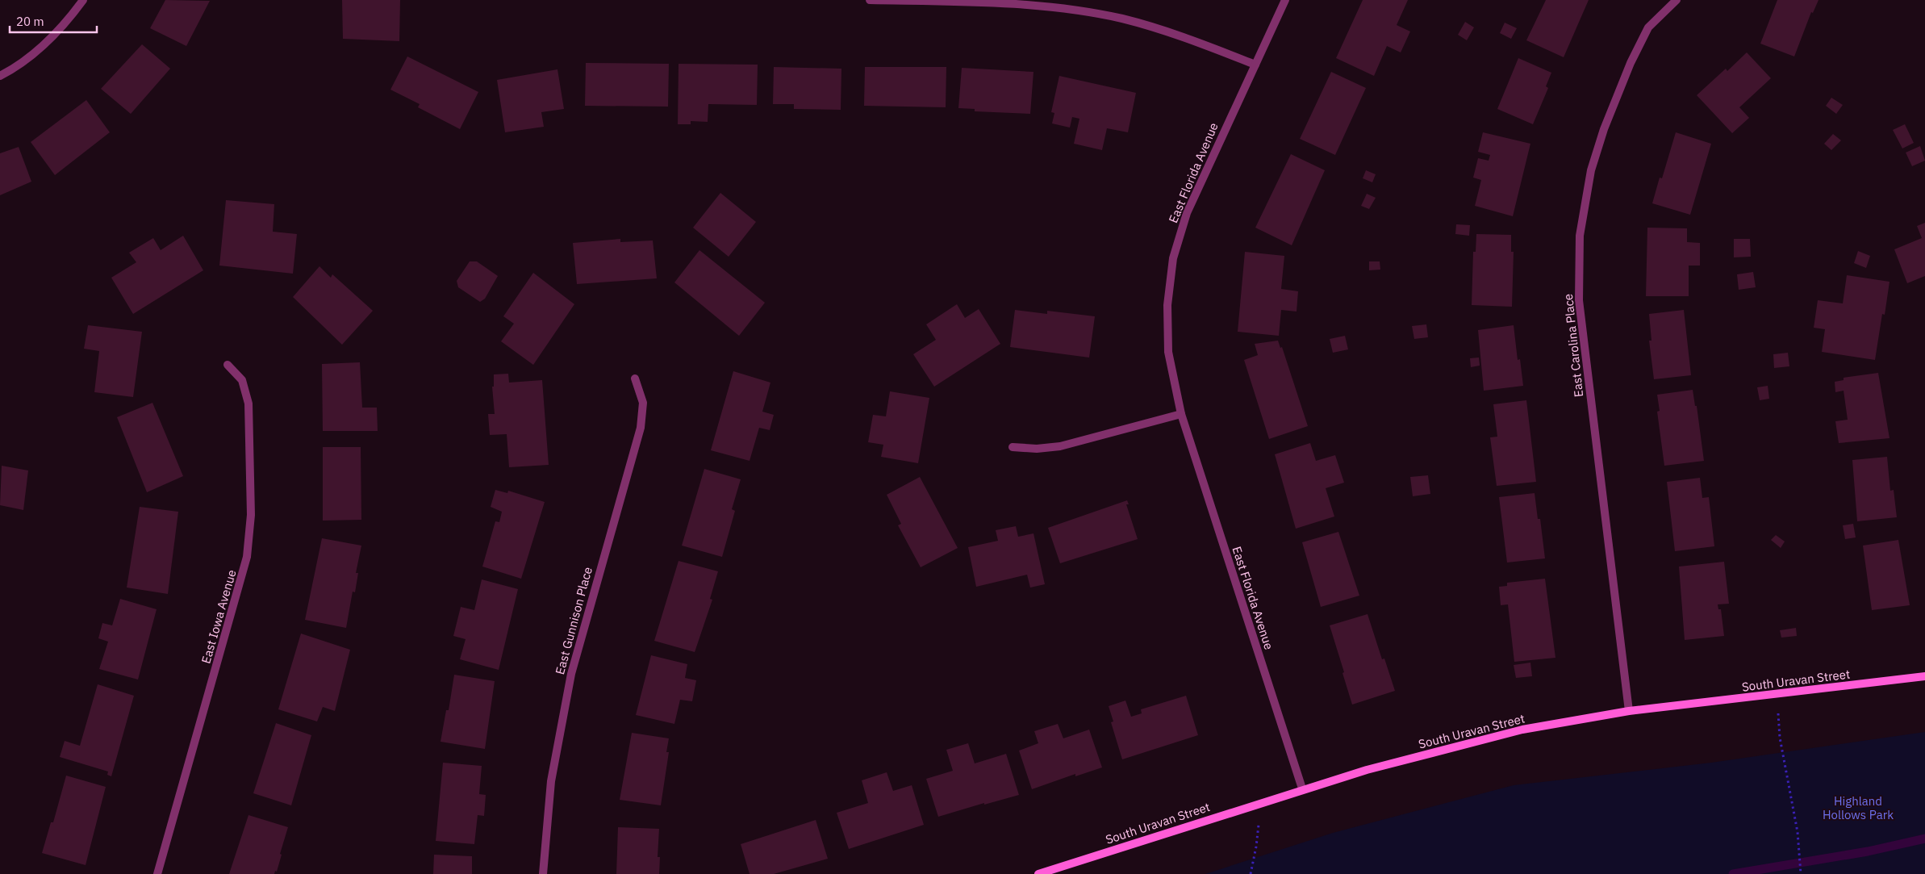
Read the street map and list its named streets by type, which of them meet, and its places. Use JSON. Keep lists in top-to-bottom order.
{
  "streets": {
    "street": [
      "East Florida Avenue",
      "East Carolina Place",
      "East Iowa Avenue",
      "East Gunnison Place",
      "South Uravan Street"
    ]
  },
  "crossings": [
    ["East Florida Avenue", "South Uravan Street"],
    ["East Carolina Place", "South Uravan Street"]
  ],
  "parks": ["Highland Hollows Park"],
  "scale_bar": "20 m"
}
